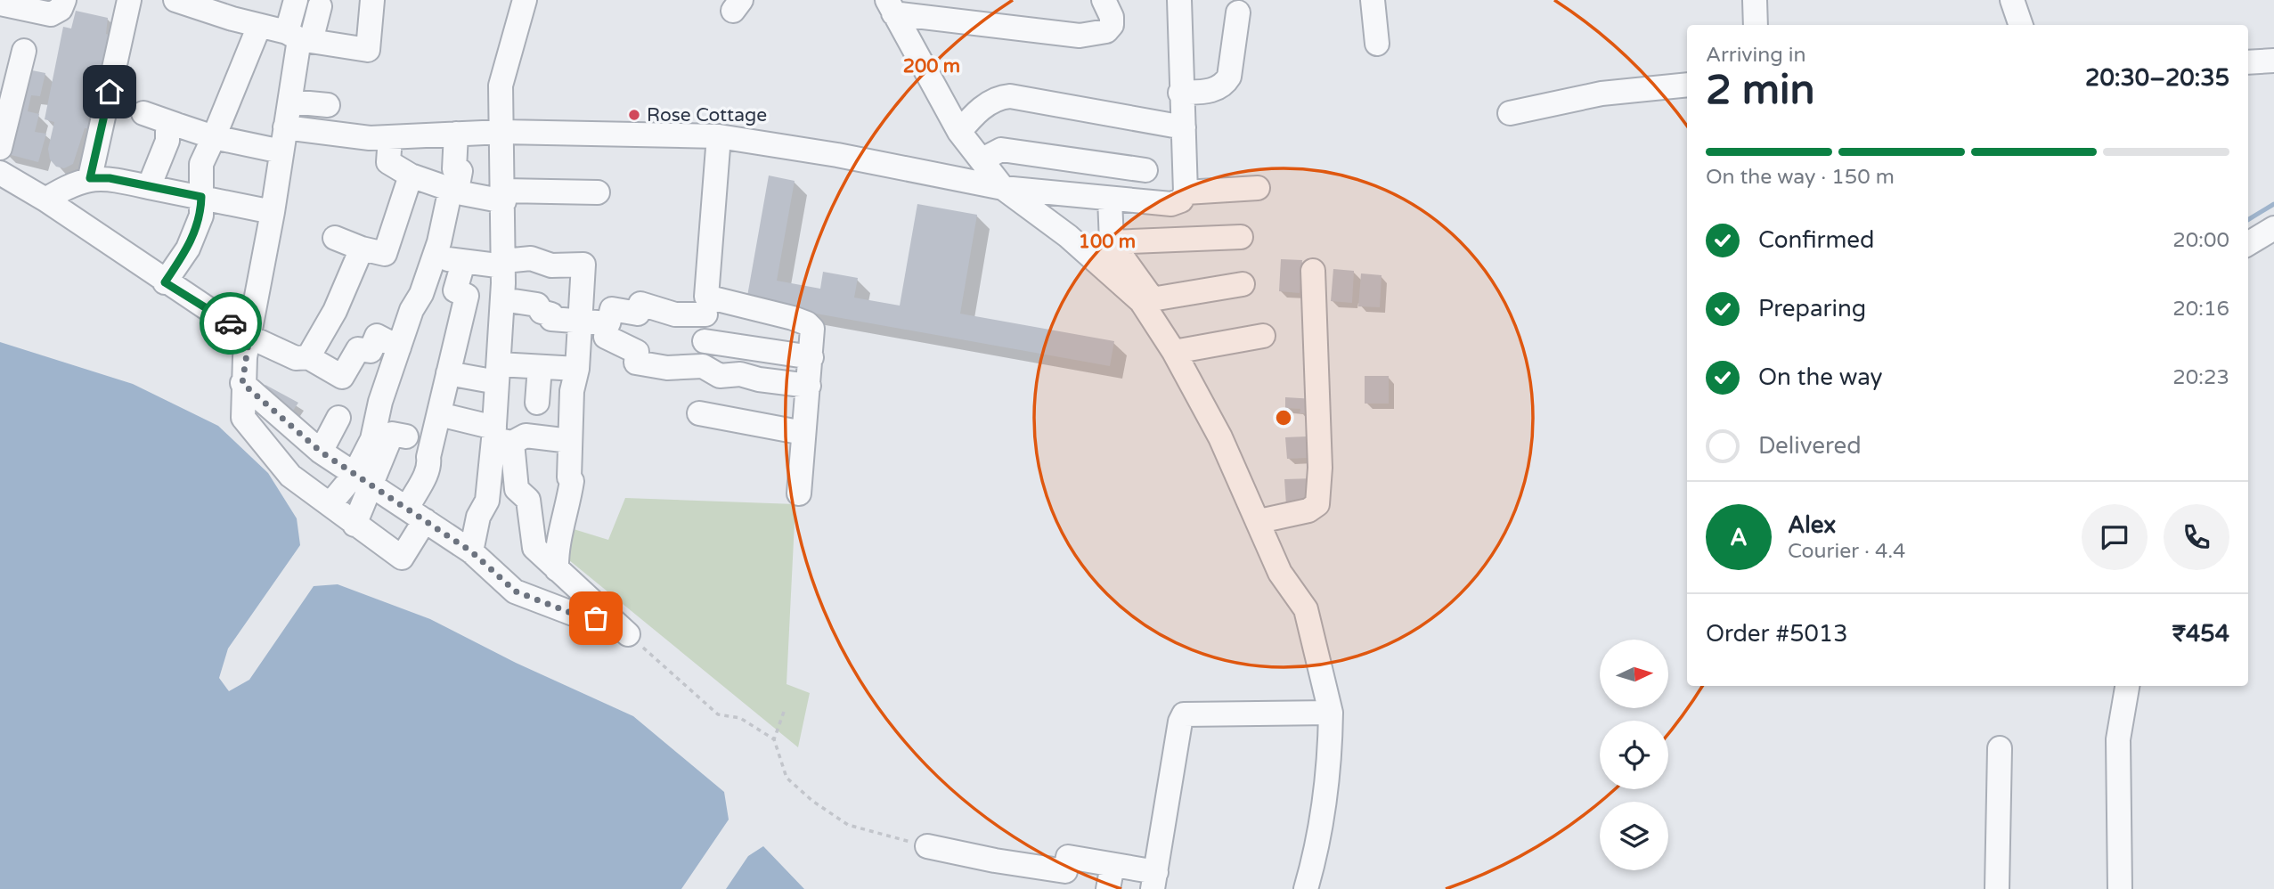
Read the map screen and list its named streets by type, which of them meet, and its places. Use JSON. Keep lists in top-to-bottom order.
{
  "places": ["Rose Cottage"],
  "north": "right",
  "page": {
    "heading": ["2 min", "Arriving in", "20:30–20:35"],
    "panel": [
      "Alex",
      "Courier · 4.4",
      "Order #5013",
      "₹454"
    ],
    "bar": "On the way · 150 m",
    "list": [
      ["Confirmed", "20:00"],
      ["Preparing", "20:16"],
      ["On the way", "20:23"],
      "Delivered"
    ],
    "round": "A"
  },
  "rings": ["200 m", "100 m"]
}
